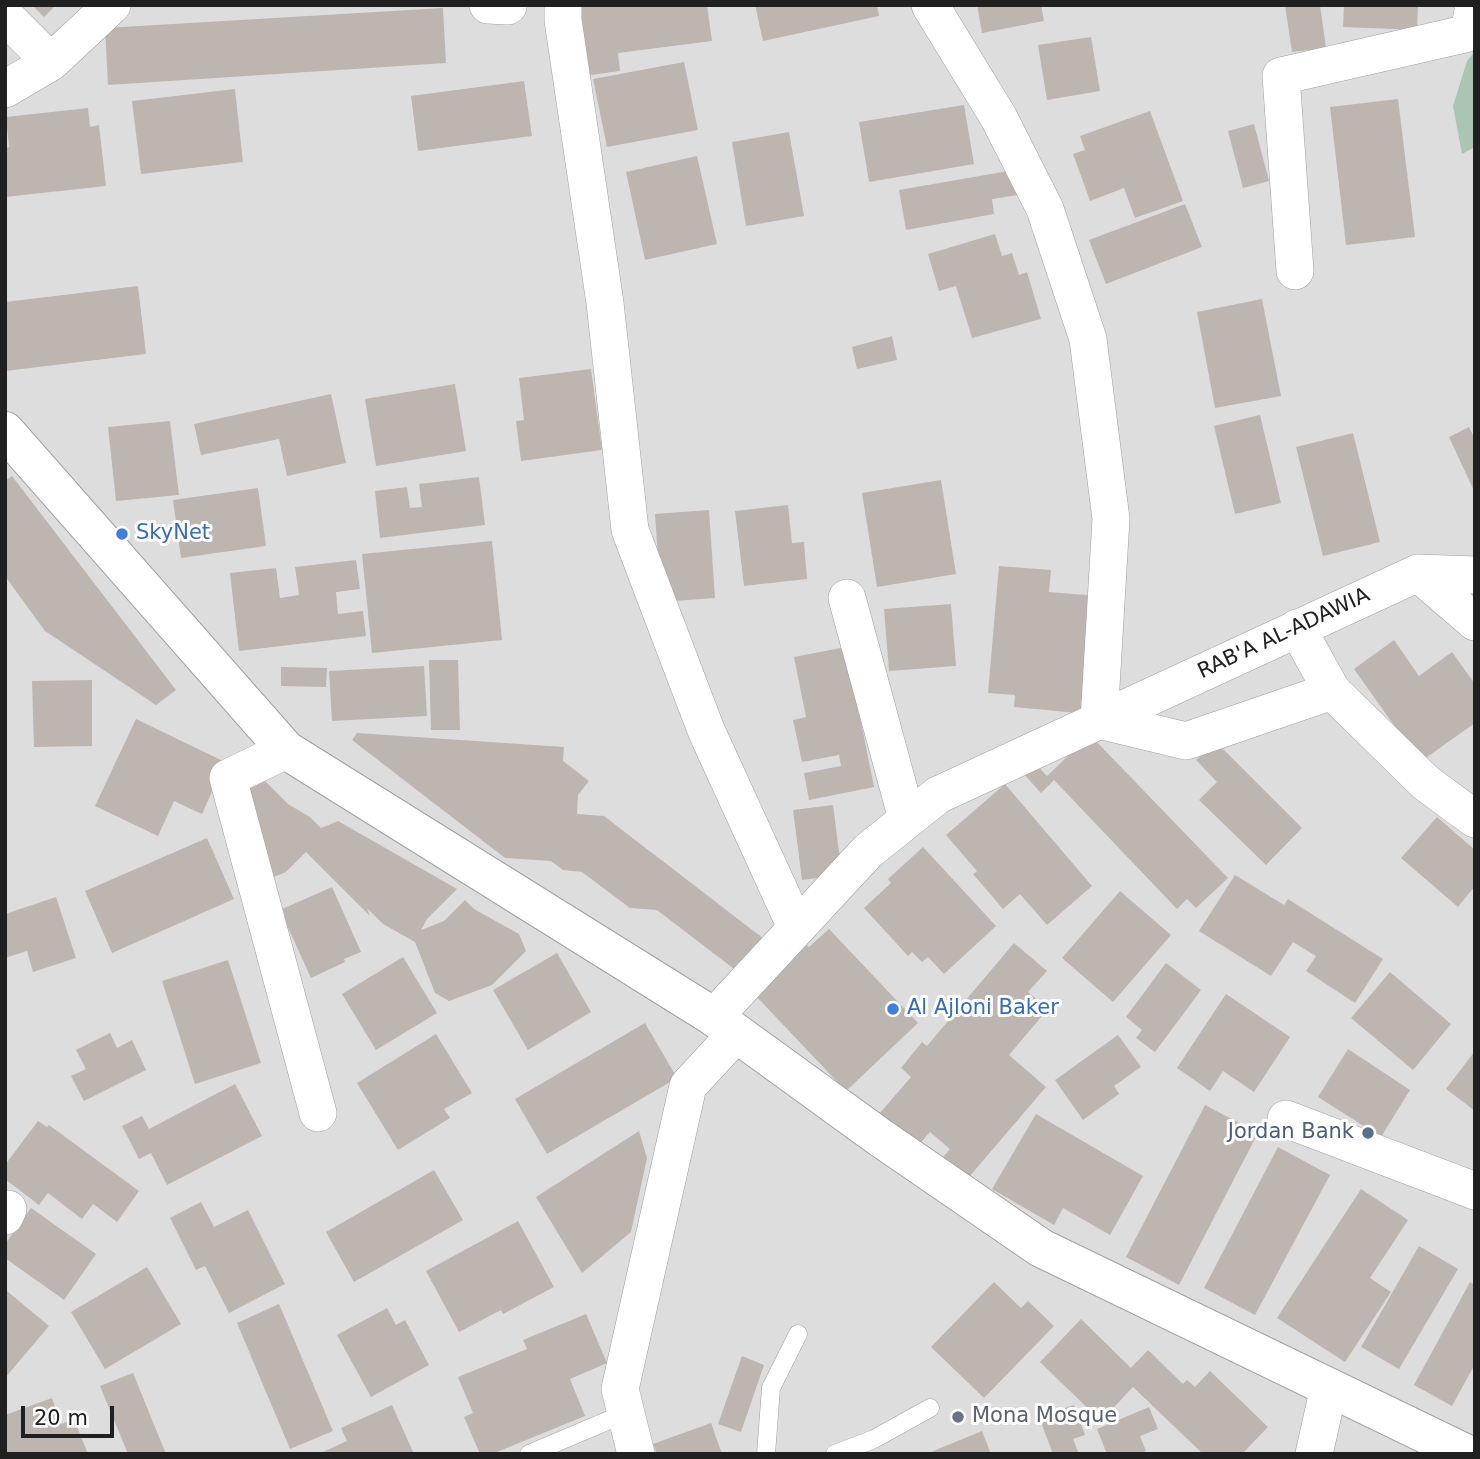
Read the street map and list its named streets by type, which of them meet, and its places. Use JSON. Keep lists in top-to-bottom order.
{
  "streets": {
    "street": ["RAB'A AL-ADAWIA"]
  },
  "places": [
    "SkyNet",
    "Al Ajloni Baker",
    "Jordan Bank",
    "Mona Mosque"
  ],
  "scale_bar": "20 m"
}
